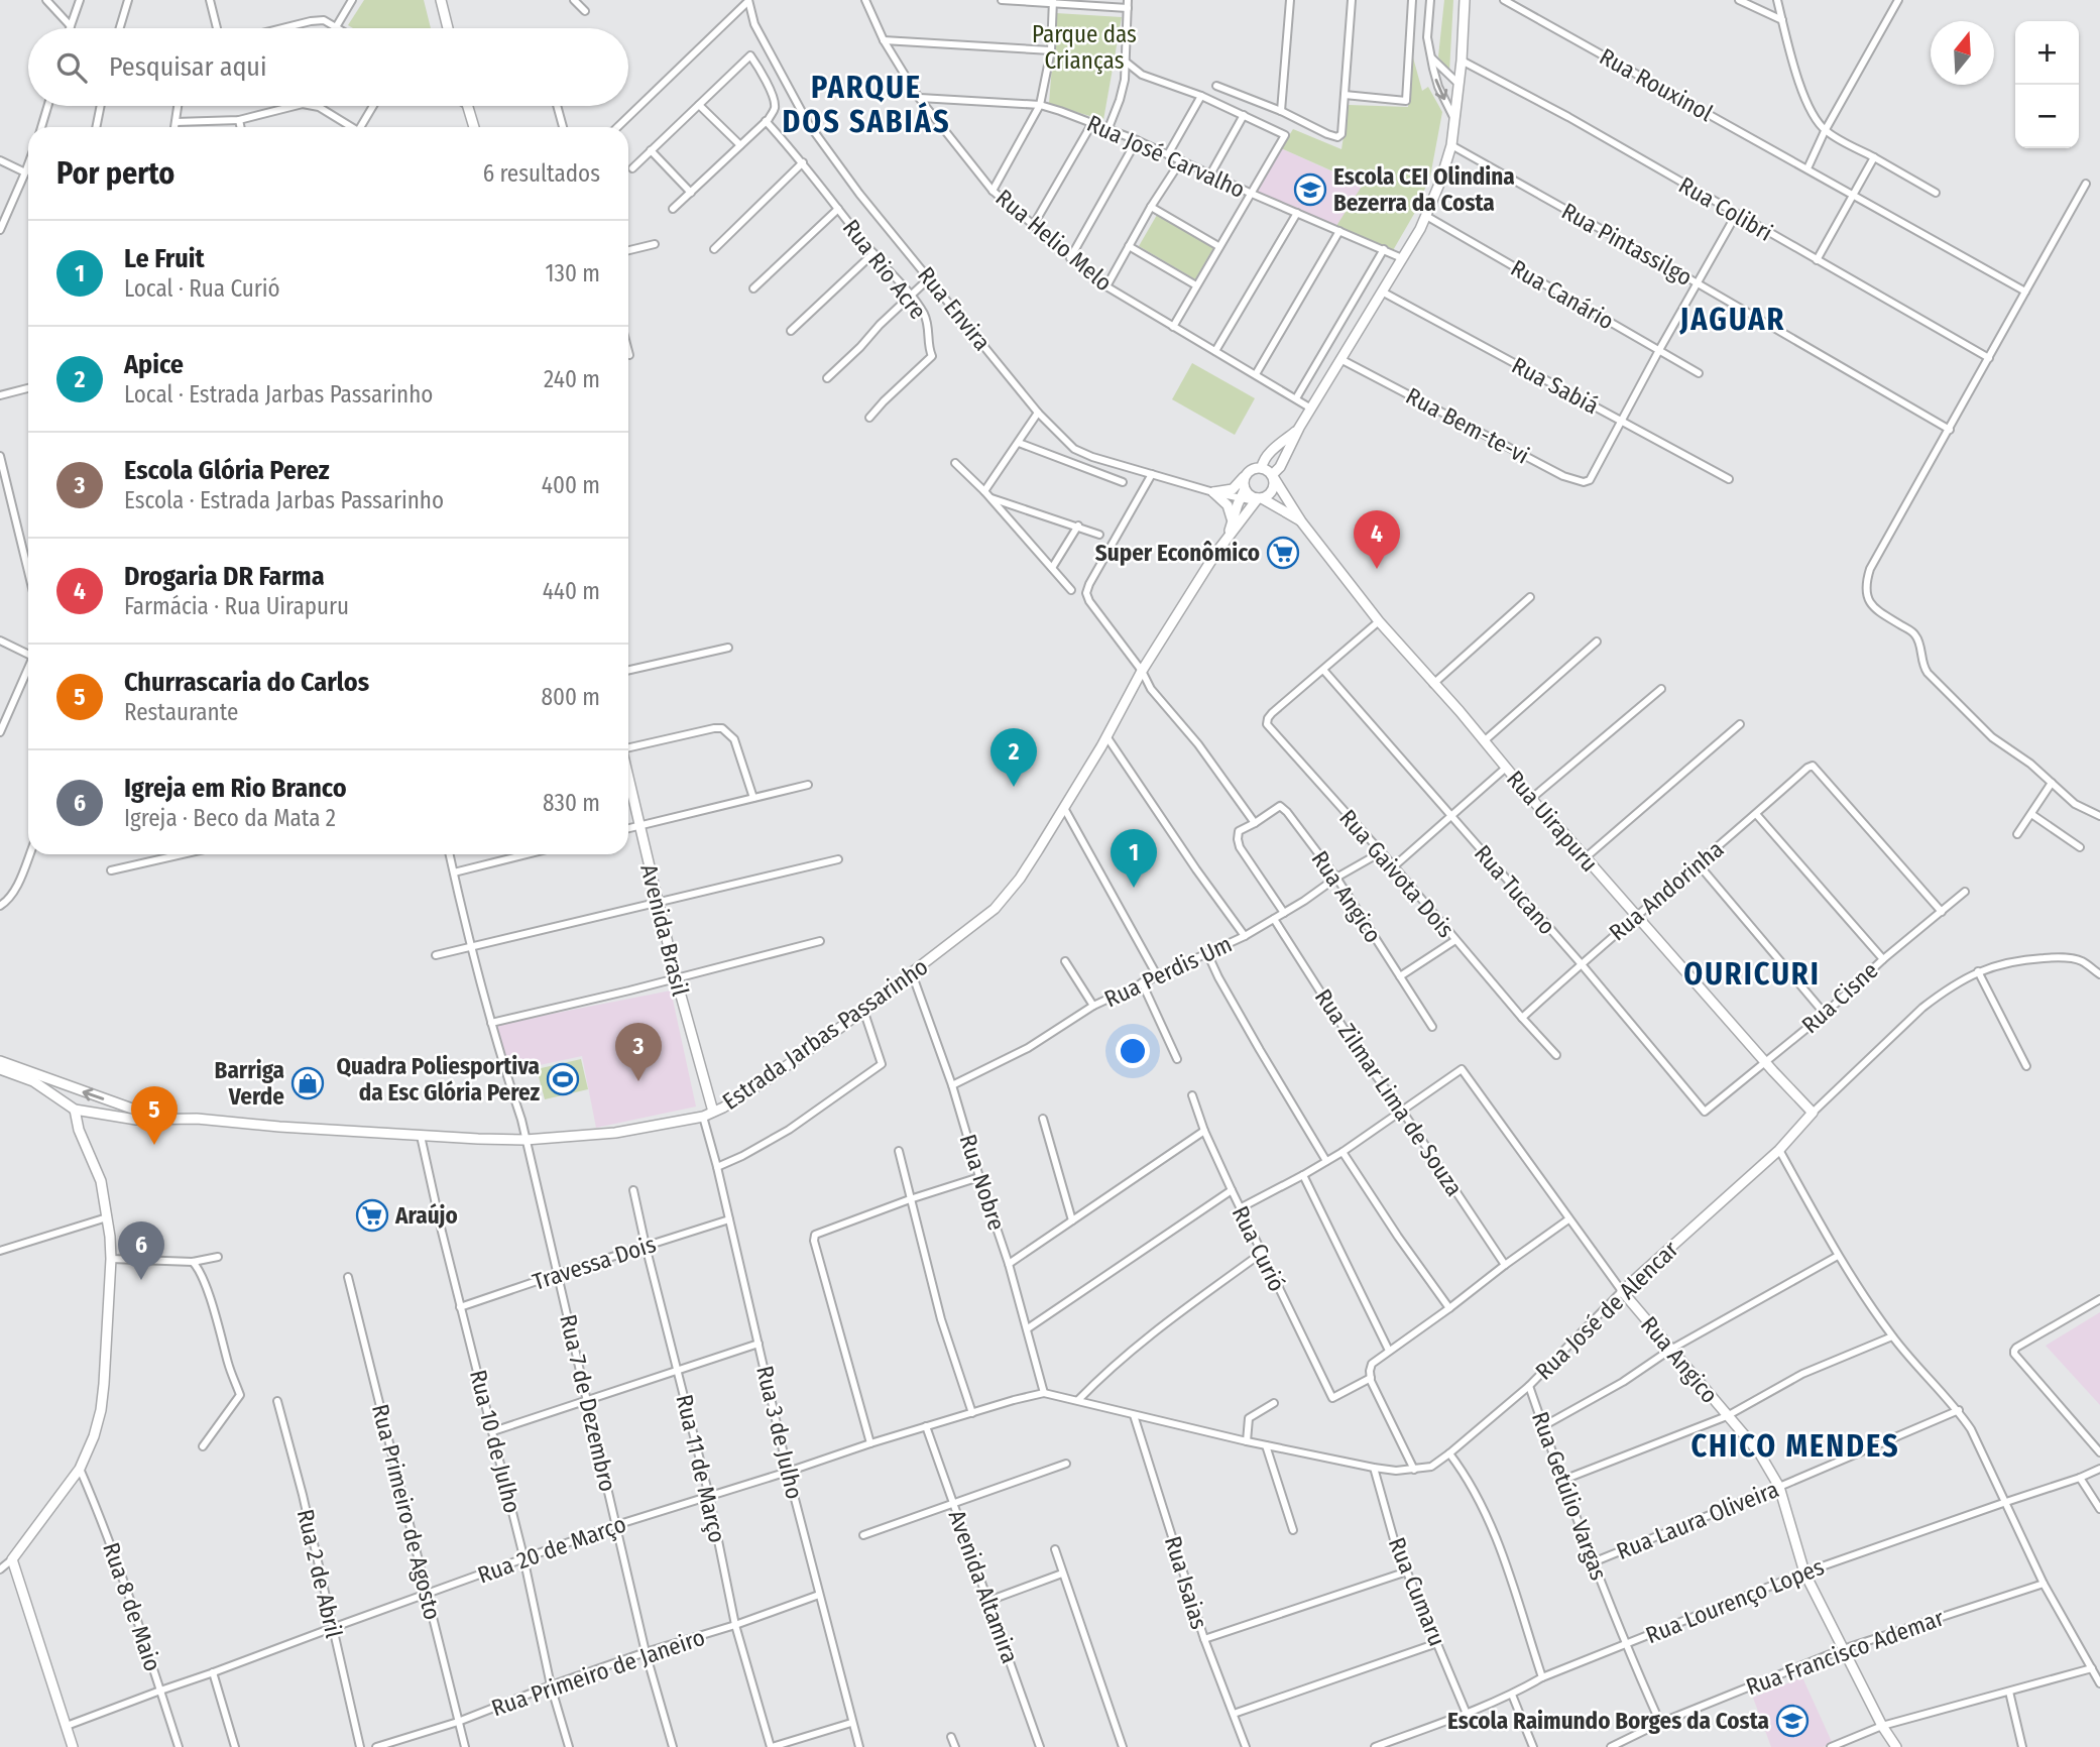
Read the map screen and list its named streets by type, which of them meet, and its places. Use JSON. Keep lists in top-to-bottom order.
{
  "streets": {
    "street": [
      "Rua Rouxinol",
      "Rua José Carvalho",
      "Rua Colibri",
      "Rua Helio Melo",
      "Rua Pintassilgo",
      "Rua Rio Acre",
      "Rua Canário",
      "Rua Envira",
      "Rua Sabiá",
      "Rua Bem-te-vi",
      "Rua Uirapuru",
      "Rua Gaivota Dois",
      "Rua Tucano",
      "Rua Andorinha",
      "Rua Angico",
      "Avenida Brasil",
      "Rua Perdis Um",
      "Rua Cisne",
      "Estrada Jarbas Passarinho",
      "Rua Zilmar Lima de Souza",
      "Rua Nobre",
      "Rua Curió",
      "Travessa Dois",
      "Rua José de Alencar",
      "Rua 7 de Dezembro",
      "Rua 3 de Julho",
      "Rua 10 de Julho",
      "Rua 11 de Março",
      "Rua Getúlio Vargas",
      "Rua Primeiro de Agosto",
      "Rua Laura Oliveira",
      "Rua 20 de Março",
      "Rua 2 de Abril",
      "Rua Isaias",
      "Avenida Altamira",
      "Rua Cumaru",
      "Rua Lourenço Lopes",
      "Rua 8 de Maio",
      "Rua Francisco Ademar",
      "Rua Primeiro de Janeiro"
    ]
  },
  "crossings": [
    ["Rua José Carvalho", "Rua Helio Melo"],
    ["Rua Envira", "Rua Uirapuru"],
    ["Rua Envira", "Estrada Jarbas Passarinho"],
    ["Rua Sabiá", "Rua Bem-te-vi"],
    ["Rua Uirapuru", "Rua Andorinha"],
    ["Rua Uirapuru", "Rua Cisne"],
    ["Rua Uirapuru", "Estrada Jarbas Passarinho"],
    ["Rua Uirapuru", "Rua José de Alencar"],
    ["Rua Gaivota Dois", "Rua Tucano"],
    ["Rua Gaivota Dois", "Rua Andorinha"],
    ["Rua Gaivota Dois", "Rua Perdis Um"],
    ["Rua Tucano", "Rua Andorinha"],
    ["Rua Tucano", "Rua Cisne"],
    ["Rua Andorinha", "Rua Cisne"],
    ["Rua Angico", "Rua Perdis Um"],
    ["Rua Angico", "Rua Zilmar Lima de Souza"],
    ["Rua Angico", "Rua José de Alencar"],
    ["Rua Angico", "Rua Laura Oliveira"],
    ["Rua Angico", "Rua Lourenço Lopes"],
    ["Rua Angico", "Rua Francisco Ademar"],
    ["Avenida Brasil", "Estrada Jarbas Passarinho"],
    ["Rua Perdis Um", "Rua Zilmar Lima de Souza"],
    ["Rua Perdis Um", "Rua Nobre"],
    ["Estrada Jarbas Passarinho", "Rua Nobre"],
    ["Estrada Jarbas Passarinho", "Rua 7 de Dezembro"],
    ["Estrada Jarbas Passarinho", "Rua 3 de Julho"],
    ["Estrada Jarbas Passarinho", "Rua 10 de Julho"],
    ["Rua Nobre", "Rua José de Alencar"],
    ["Rua Nobre", "Rua 20 de Março"],
    ["Travessa Dois", "Rua 7 de Dezembro"],
    ["Travessa Dois", "Rua 3 de Julho"],
    ["Travessa Dois", "Rua 10 de Julho"],
    ["Travessa Dois", "Rua 11 de Março"],
    ["Rua José de Alencar", "Rua Getúlio Vargas"],
    ["Rua José de Alencar", "Rua 20 de Março"],
    ["Rua José de Alencar", "Rua Isaias"],
    ["Rua José de Alencar", "Rua Cumaru"],
    ["Rua 7 de Dezembro", "Rua 20 de Março"],
    ["Rua 7 de Dezembro", "Rua Primeiro de Janeiro"],
    ["Rua 3 de Julho", "Rua 20 de Março"],
    ["Rua 3 de Julho", "Rua Primeiro de Janeiro"],
    ["Rua 10 de Julho", "Rua 20 de Março"],
    ["Rua 10 de Julho", "Rua Primeiro de Janeiro"],
    ["Rua 11 de Março", "Rua 20 de Março"],
    ["Rua 11 de Março", "Rua Primeiro de Janeiro"],
    ["Rua Getúlio Vargas", "Rua Laura Oliveira"],
    ["Rua Getúlio Vargas", "Rua Lourenço Lopes"],
    ["Rua Getúlio Vargas", "Rua Francisco Ademar"],
    ["Rua Primeiro de Agosto", "Rua 20 de Março"],
    ["Rua Primeiro de Agosto", "Rua Primeiro de Janeiro"],
    ["Rua 20 de Março", "Rua 2 de Abril"],
    ["Rua 20 de Março", "Avenida Altamira"],
    ["Rua 20 de Março", "Rua 8 de Maio"],
    ["Rua Cumaru", "Rua Lourenço Lopes"]
  ],
  "districts": [
    "PARQUE DOS SABIÁS",
    "JAGUAR",
    "OURICURI",
    "CHICO MENDES"
  ],
  "parks": ["Parque das Crianças"],
  "places": {
    "school or university": ["Escola CEI Olindina Bezerra da Costa", "Escola Raimundo Borges da Costa"],
    "supermarket": ["Super Econômico", "Araújo"],
    "sports": ["Quadra Poliesportiva da Esc Glória Perez"],
    "shop": ["Barriga Verde"]
  },
  "north": "top",
  "page": {
    "map_buttons": ["+", "−"],
    "search": "Pesquisar aqui",
    "heading": ["Por perto", "6 resultados"],
    "list": [
      {
        "mark": "1",
        "name": "Le Fruit",
        "note": "Local · Rua Curió",
        "value": "130 m"
      },
      {
        "mark": "2",
        "name": "Apice",
        "note": "Local · Estrada Jarbas Passarinho",
        "value": "240 m"
      },
      {
        "mark": "3",
        "name": "Escola Glória Perez",
        "note": "Escola · Estrada Jarbas Passarinho",
        "value": "400 m"
      },
      {
        "mark": "4",
        "name": "Drogaria DR Farma",
        "note": "Farmácia · Rua Uirapuru",
        "value": "440 m"
      },
      {
        "mark": "5",
        "name": "Churrascaria do Carlos",
        "note": "Restaurante",
        "value": "800 m"
      },
      {
        "mark": "6",
        "name": "Igreja em Rio Branco",
        "note": "Igreja · Beco da Mata 2",
        "value": "830 m"
      }
    ],
    "pins": [
      "4",
      "2",
      "1",
      "3",
      "5",
      "6"
    ]
  }
}
